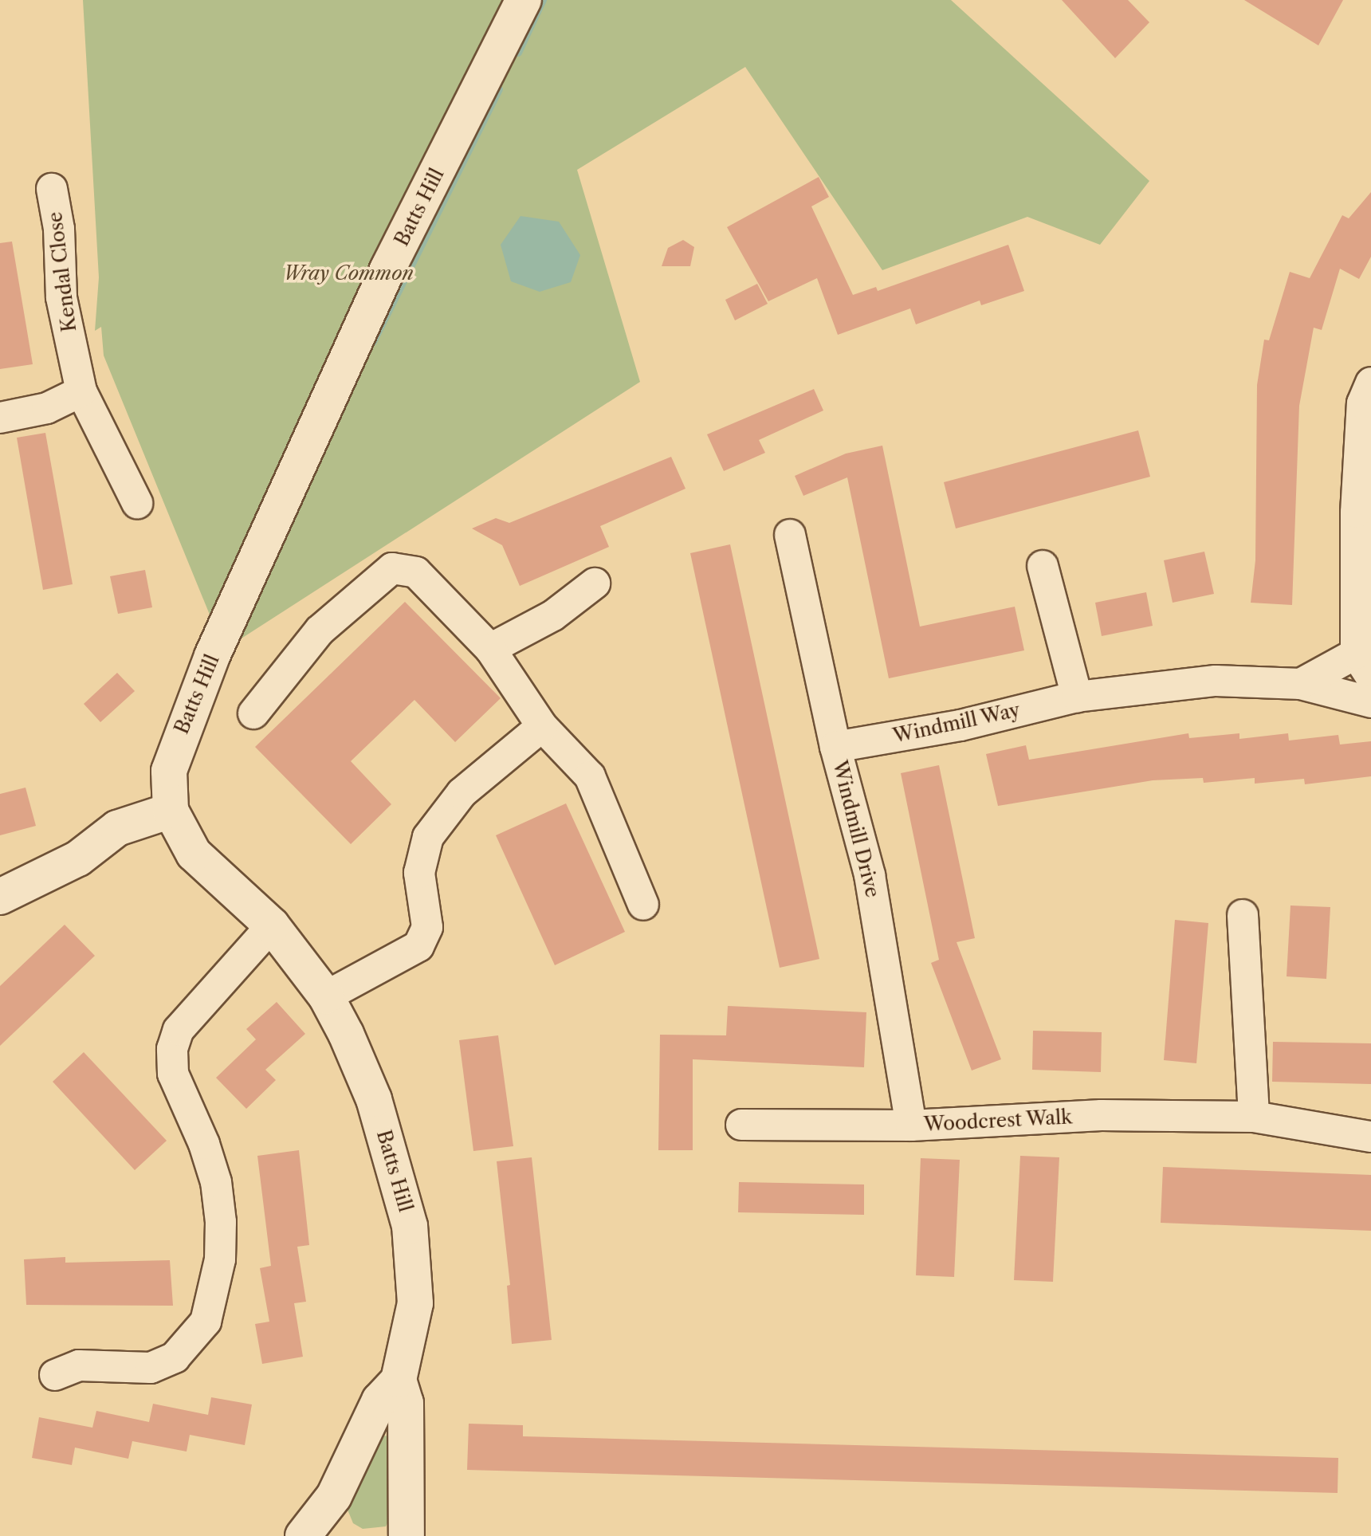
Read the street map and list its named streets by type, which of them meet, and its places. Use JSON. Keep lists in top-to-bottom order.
{
  "streets": {
    "street": [
      "Batts Hill",
      "Kendal Close",
      "Windmill Way",
      "Windmill Drive",
      "Woodcrest Walk"
    ]
  },
  "crossings": [
    ["Windmill Way", "Windmill Drive"],
    ["Windmill Drive", "Woodcrest Walk"]
  ],
  "parks": ["Wray Common"]
}
